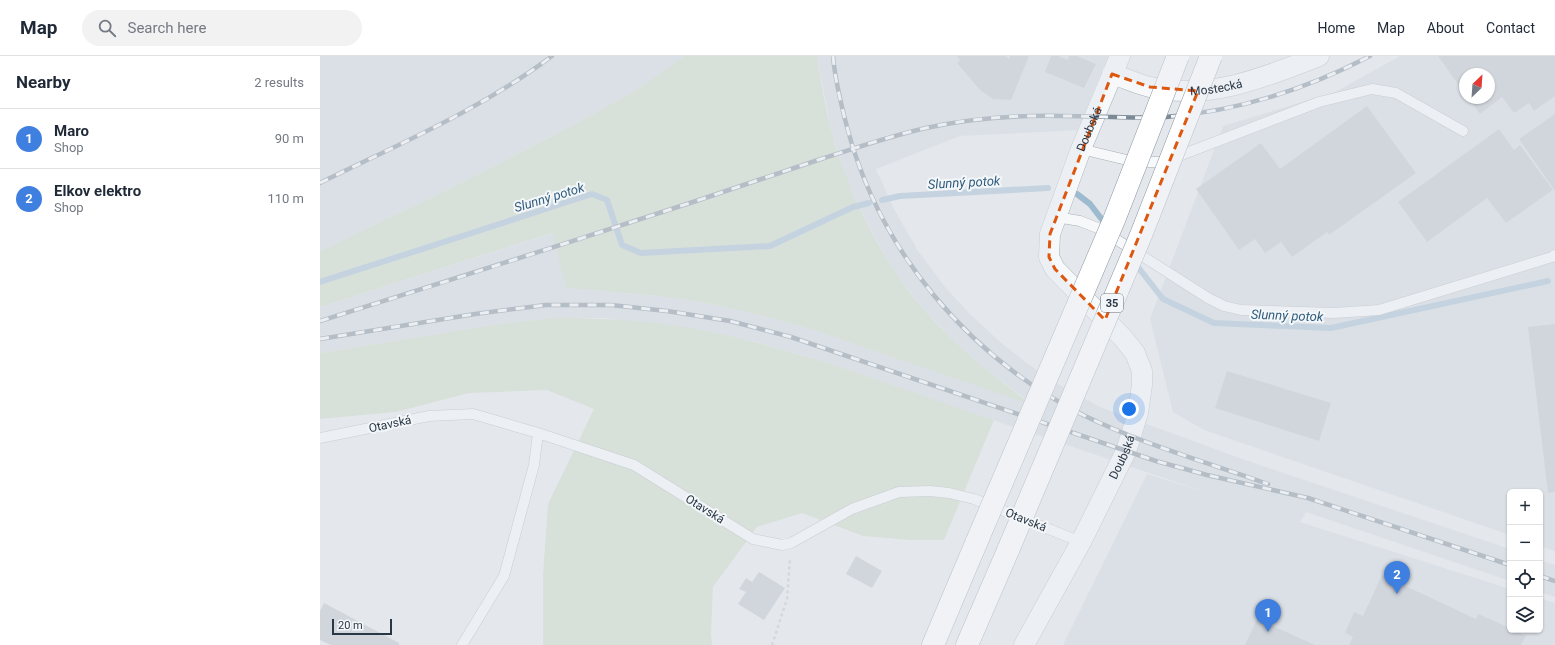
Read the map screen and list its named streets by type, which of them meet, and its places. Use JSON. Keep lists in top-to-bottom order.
{
  "streets": {
    "highway": ["35"],
    "street": ["Mostecká", "Doubská"],
    "lane": ["Otavská"]
  },
  "crossings": [
    ["Mostecká", "Doubská"],
    ["Doubská", "Otavská"]
  ],
  "water": ["Slunný potok"],
  "scale_bar": "20 m",
  "north": "top right",
  "page": {
    "header": "Map",
    "search": "Search here",
    "nav": [
      "Home",
      "Map",
      "About",
      "Contact"
    ],
    "heading": ["Nearby", "2 results"],
    "list": [
      {
        "mark": "1",
        "name": "Maro",
        "note": "Shop",
        "value": "90 m"
      },
      {
        "mark": "2",
        "name": "Elkov elektro",
        "note": "Shop",
        "value": "110 m"
      }
    ],
    "map_buttons": ["+", "−"],
    "pins": ["2", "1"],
    "scale": "20 m"
  }
}
